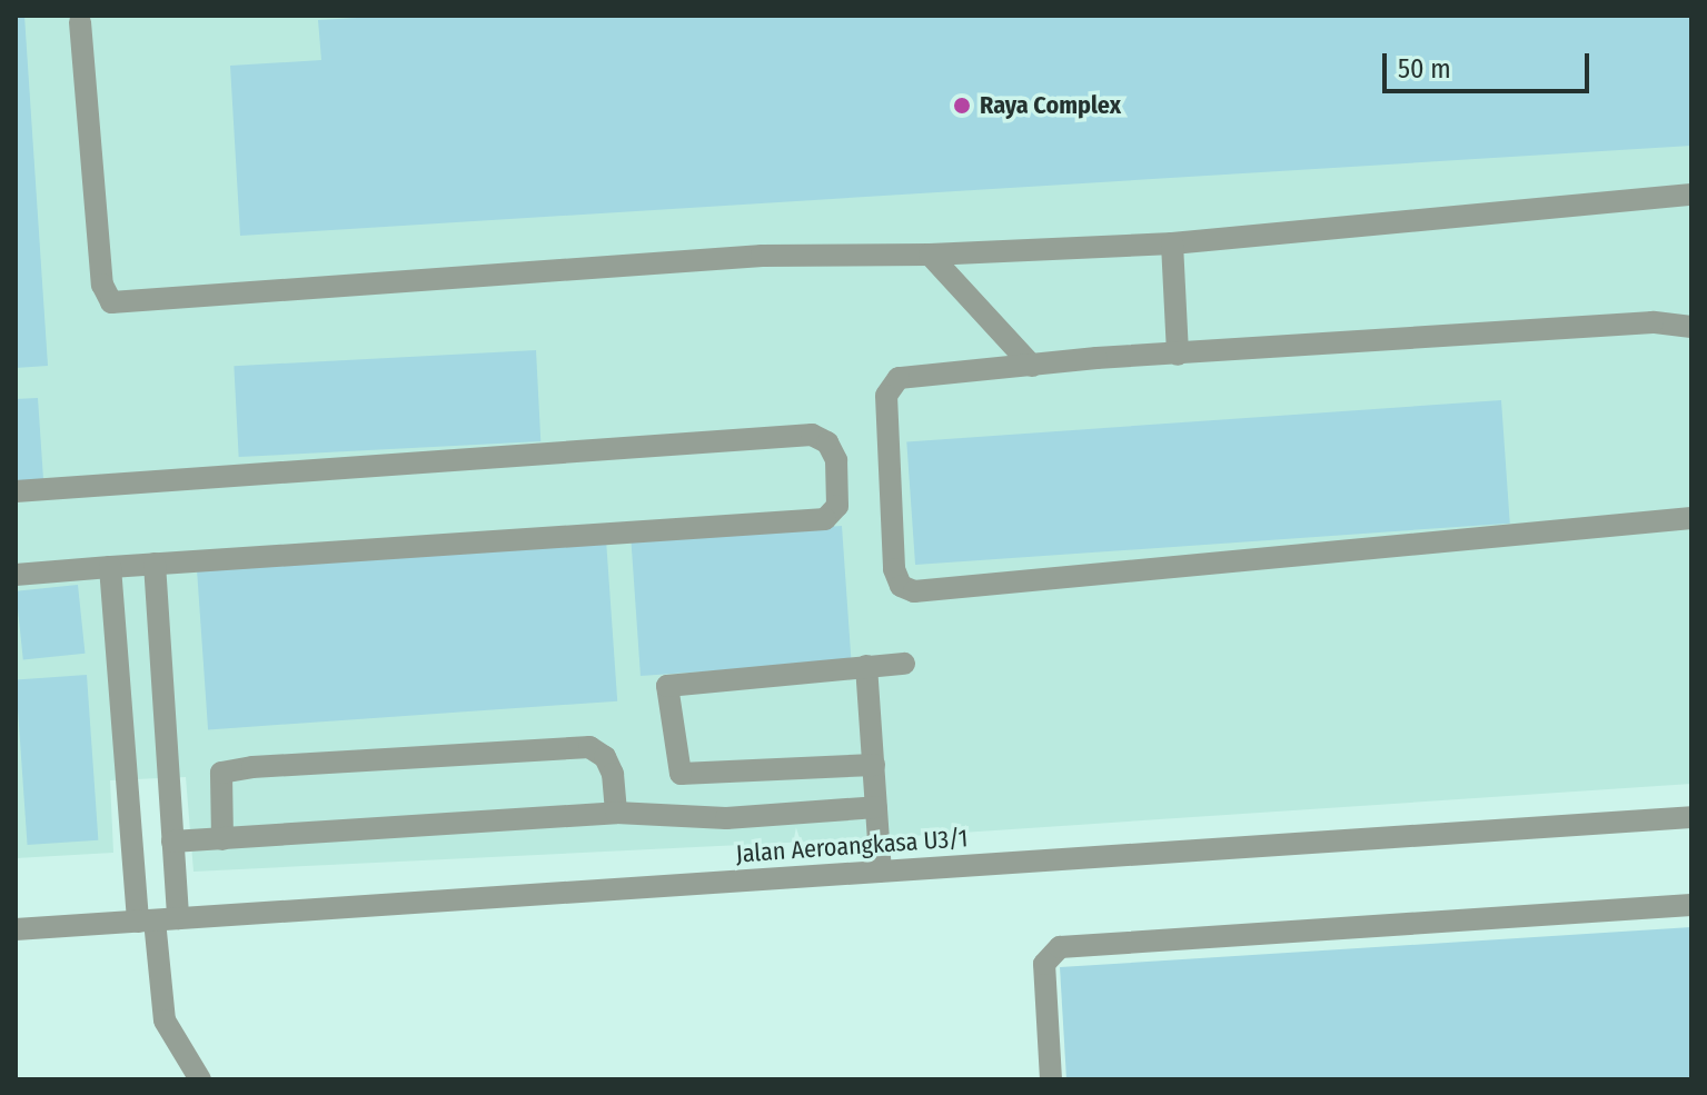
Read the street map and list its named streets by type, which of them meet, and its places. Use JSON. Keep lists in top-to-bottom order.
{
  "streets": {
    "street": ["Jalan Aeroangkasa U3/1"]
  },
  "places": ["Raya Complex"],
  "scale_bar": "50 m"
}
